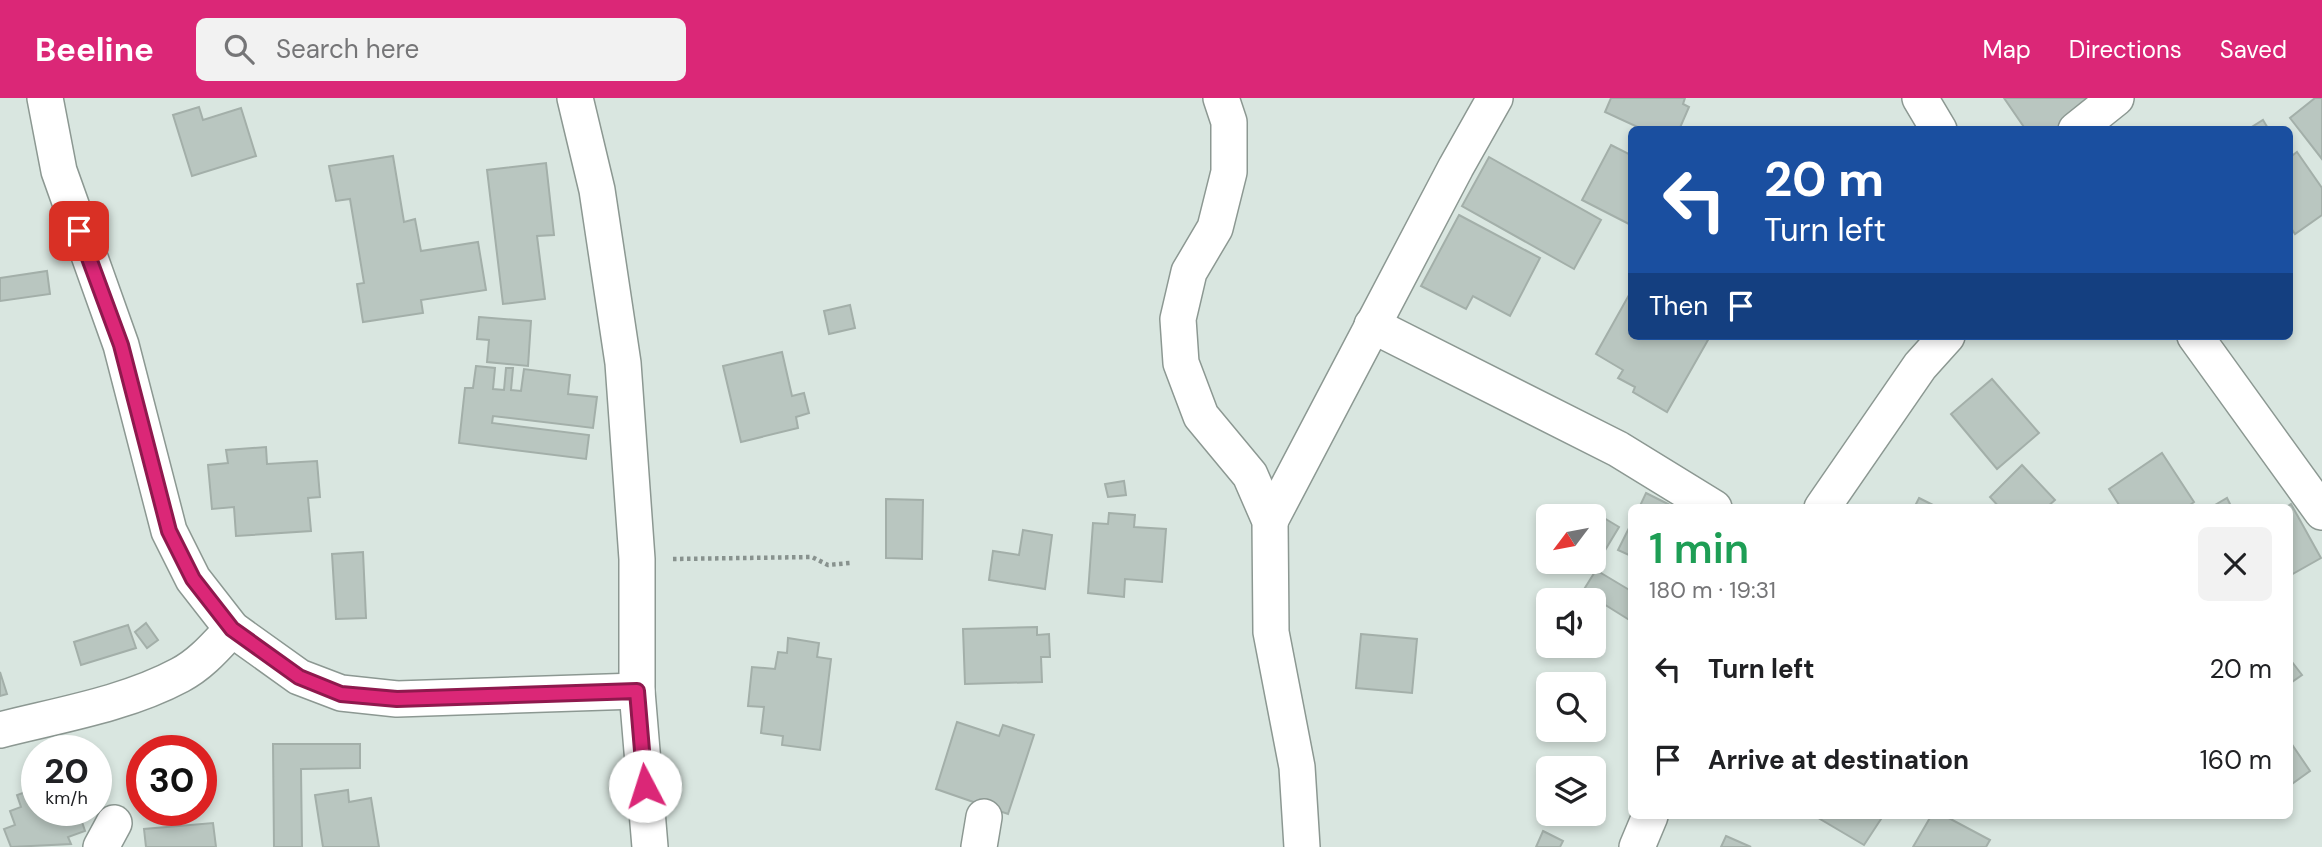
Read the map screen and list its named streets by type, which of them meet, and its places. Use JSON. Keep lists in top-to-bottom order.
{
  "north": "bottom left",
  "page": {
    "header": "Beeline",
    "search": "Search here",
    "nav": ["Map", "Directions", "Saved"],
    "turn": ["20 m", "Turn left"],
    "then": "Then",
    "heading": ["1 min", "180 m · 19:31"],
    "list": [
      {
        "name": "Turn left",
        "value": "20 m"
      },
      {
        "name": "Arrive at destination",
        "value": "160 m"
      }
    ],
    "speed": "20 km/h",
    "limit": "30"
  }
}
